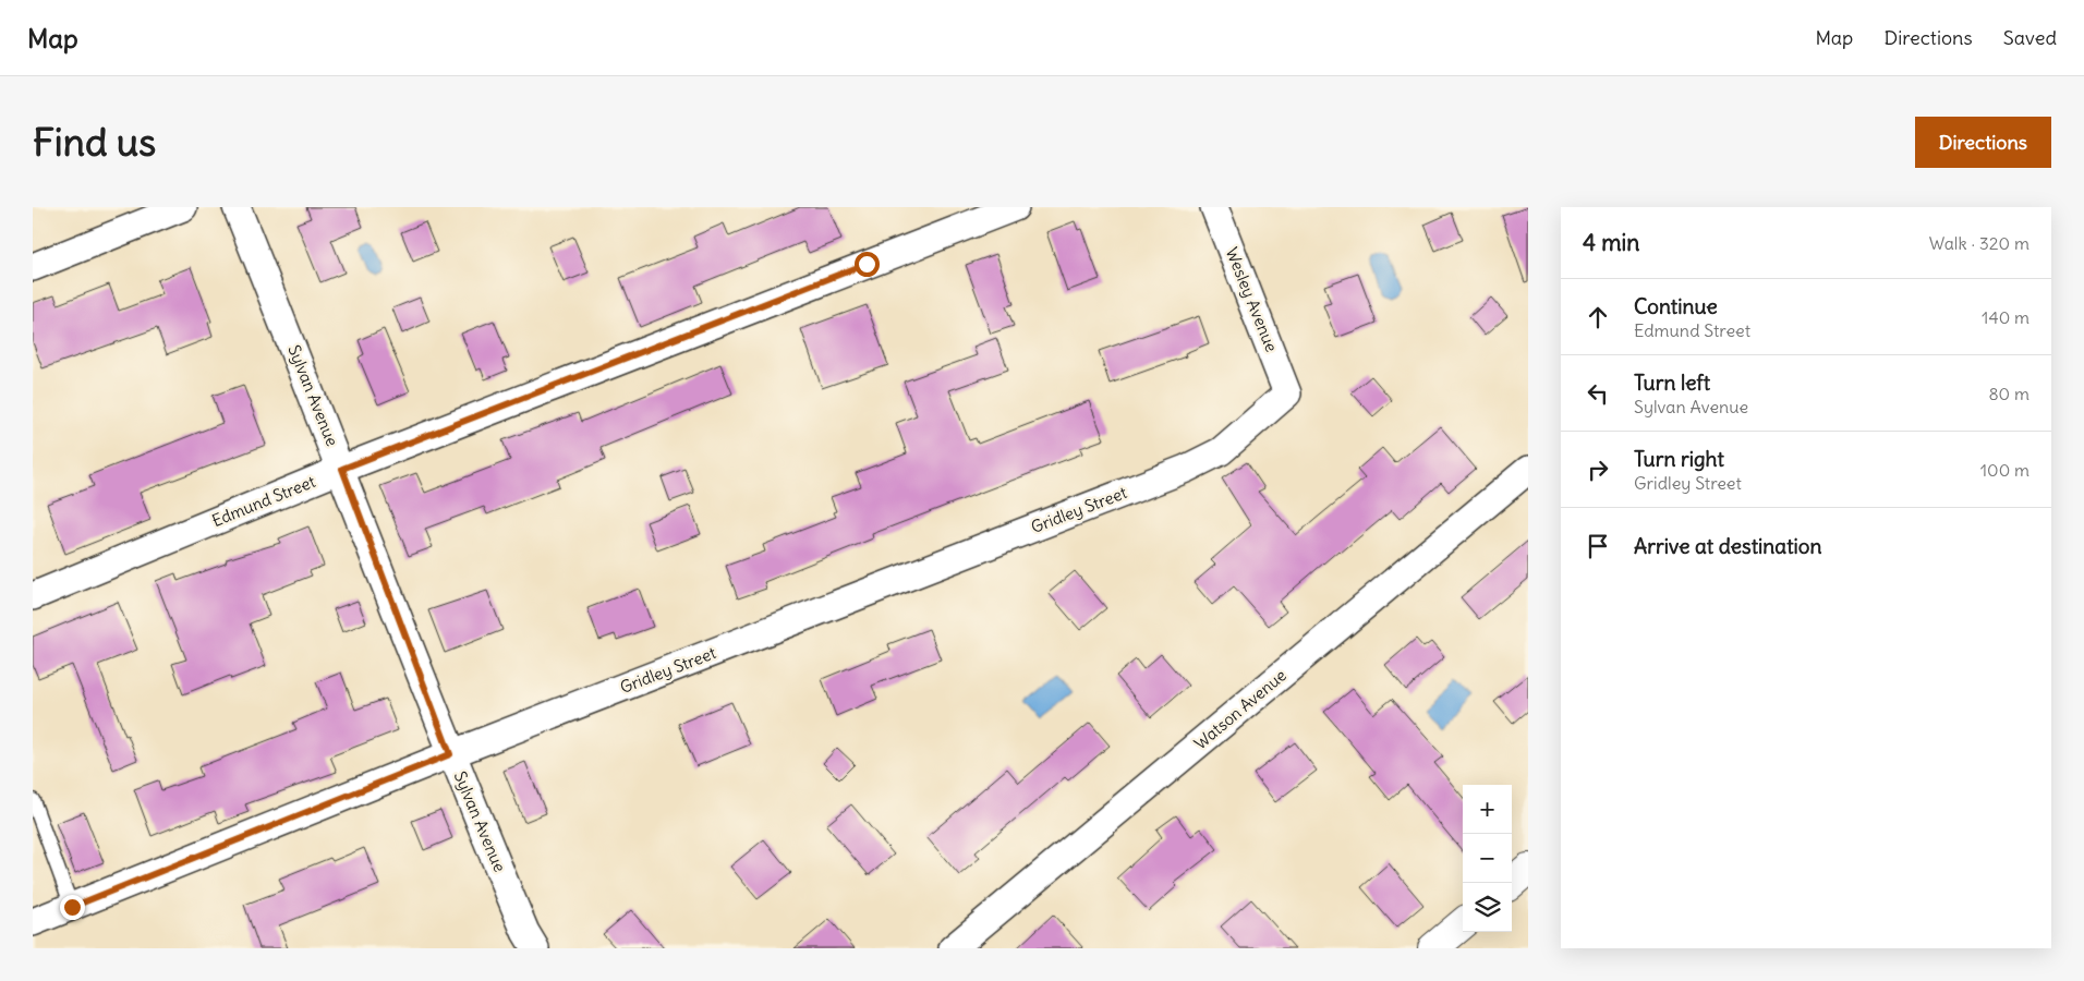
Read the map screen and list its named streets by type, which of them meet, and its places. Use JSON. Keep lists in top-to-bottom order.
{
  "streets": {
    "street": [
      "Wesley Avenue",
      "Sylvan Avenue",
      "Edmund Street",
      "Gridley Street",
      "Watson Avenue"
    ]
  },
  "crossings": [
    ["Wesley Avenue", "Gridley Street"],
    ["Sylvan Avenue", "Edmund Street"],
    ["Sylvan Avenue", "Gridley Street"]
  ],
  "page": {
    "header": "Map",
    "nav": ["Map", "Directions", "Saved"],
    "buttons": "Directions",
    "title": "Find us",
    "heading": ["4 min", "Walk · 320 m"],
    "list": [
      ["Continue", "Edmund Street", "140 m"],
      ["Turn left", "Sylvan Avenue", "80 m"],
      ["Turn right", "Gridley Street", "100 m"],
      "Arrive at destination"
    ],
    "map_buttons": ["+", "−"]
  }
}
